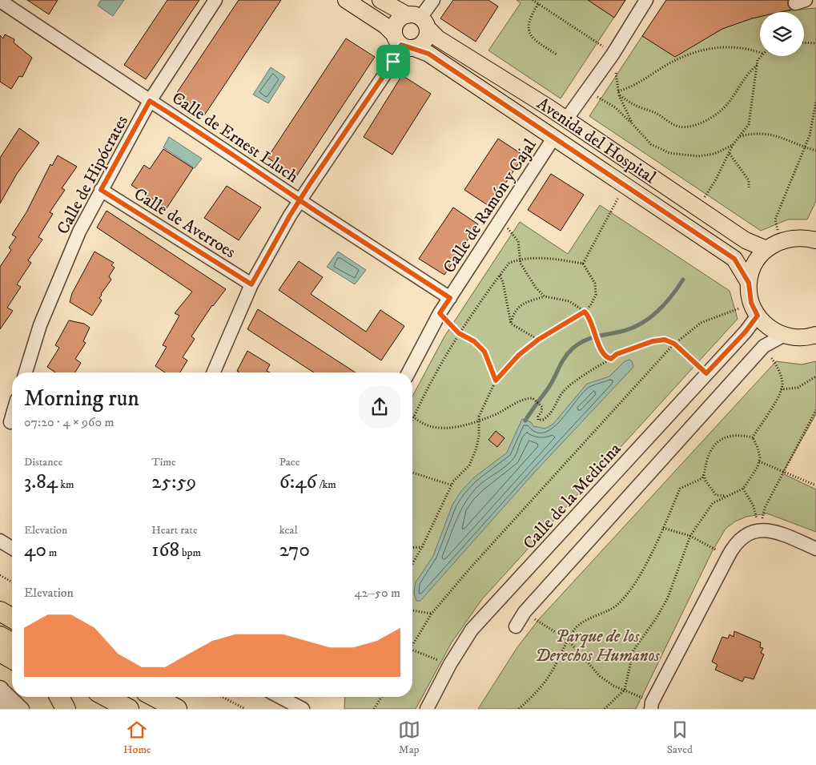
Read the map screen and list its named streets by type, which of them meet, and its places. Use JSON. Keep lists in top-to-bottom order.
{
  "streets": {
    "main road": ["Avenida del Hospital"],
    "street": [
      "Calle de Ernest Lluch",
      "Calle de Hipócrates",
      "Calle de Ramón y Cajal",
      "Calle de Averroes",
      "Calle de la Medicina"
    ]
  },
  "crossings": [
    ["Calle de Ernest Lluch", "Calle de Hipócrates"],
    ["Calle de Ernest Lluch", "Calle de Ramón y Cajal"],
    ["Avenida del Hospital", "Calle de Ramón y Cajal"],
    ["Calle de Hipócrates", "Calle de Averroes"]
  ],
  "parks": ["Parque de los Derechos Humanos"],
  "page": {
    "heading": ["Morning run", "07:20 · 4 × 960 m"],
    "stats": [
      ["Distance", "3.84 km"],
      ["Time", "25:59"],
      ["Pace", "6:46 /km"],
      ["Elevation", "40 m"],
      ["Heart rate", "168 bpm"],
      ["kcal", "270"]
    ],
    "chart": ["Elevation", "42–50 m"],
    "tabs": ["Home", "Map", "Saved"]
  }
}
